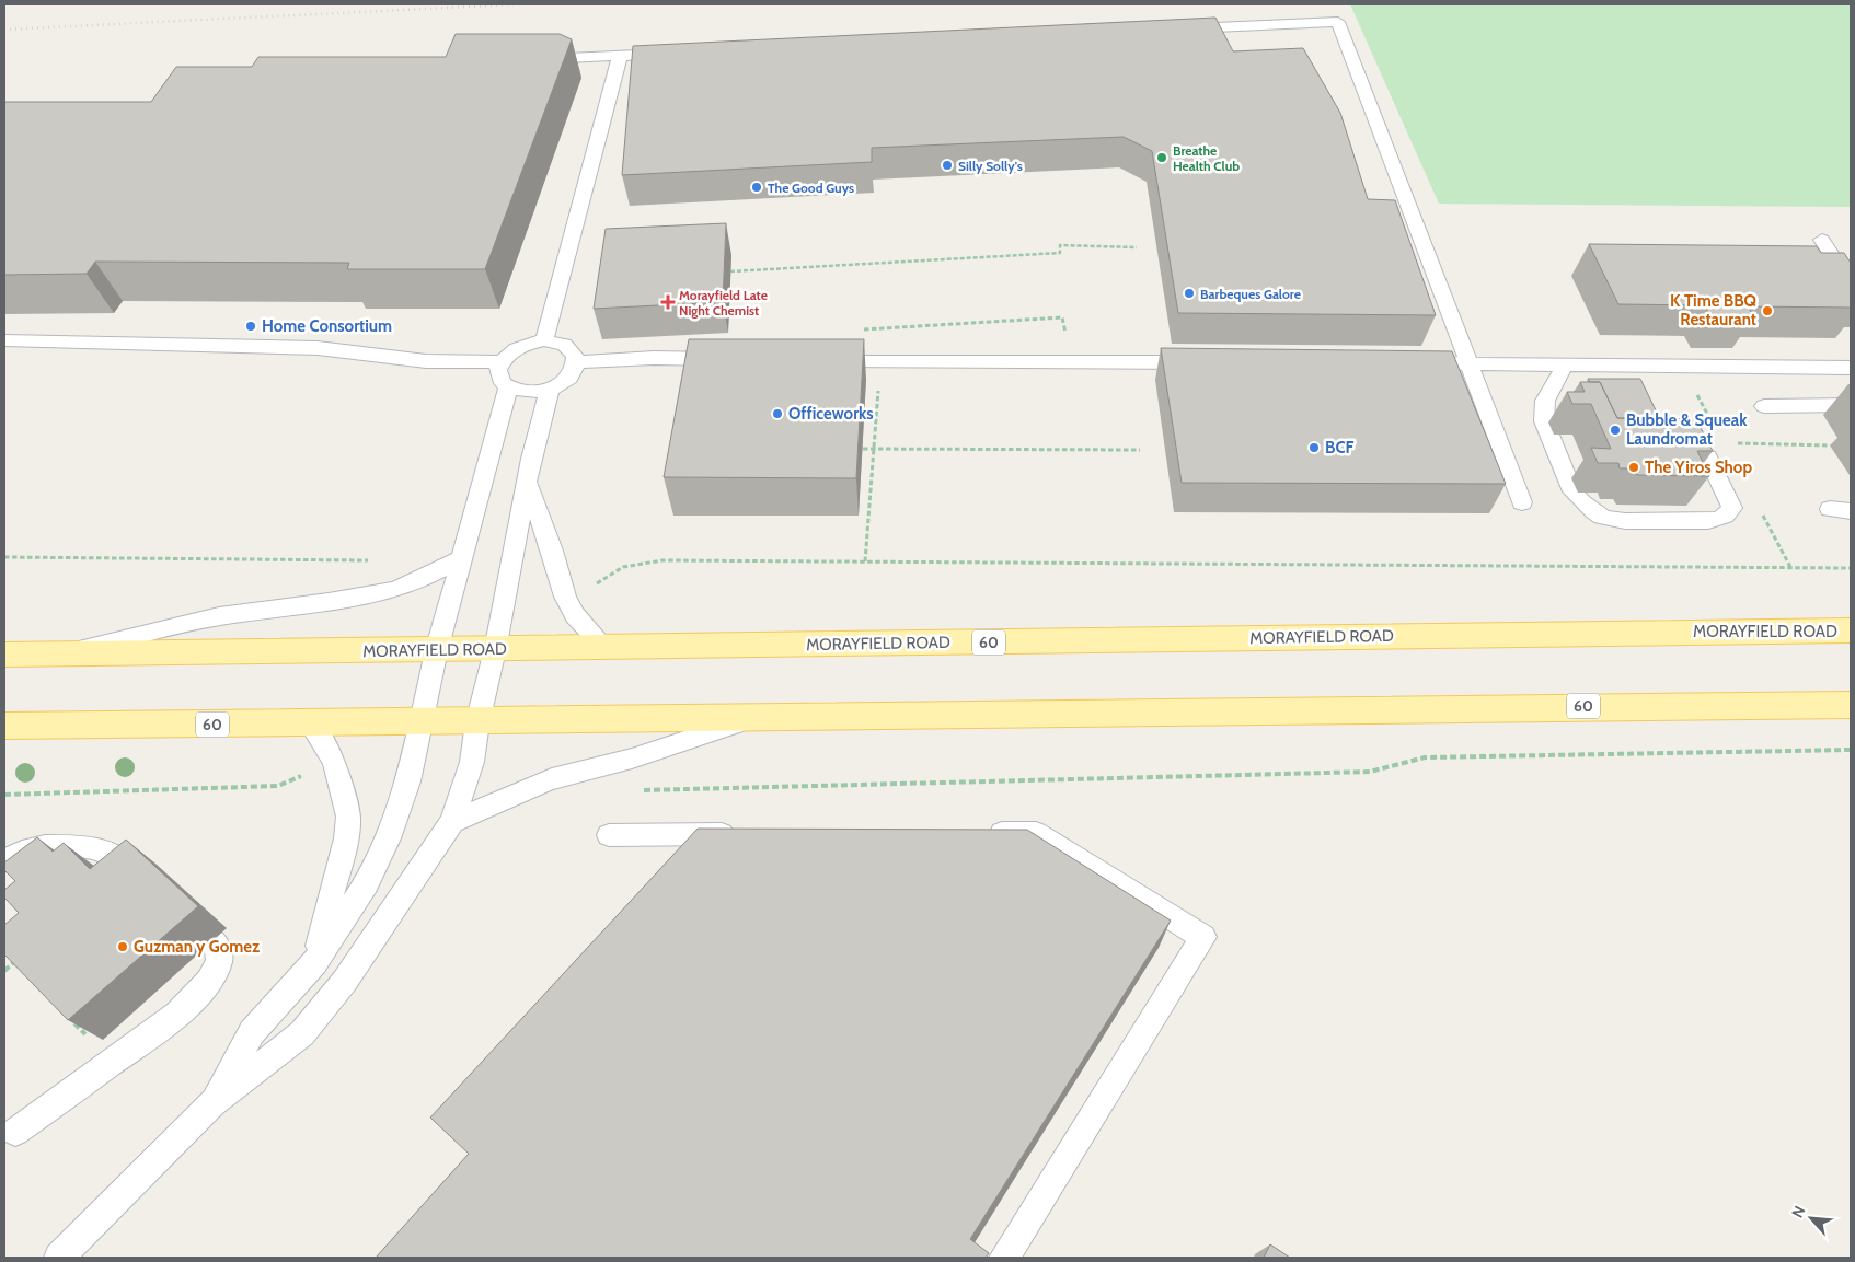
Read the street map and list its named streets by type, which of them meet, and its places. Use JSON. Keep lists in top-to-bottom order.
{
  "streets": {
    "main road": ["MORAYFIELD ROAD", "60"]
  },
  "places": {
    "other": [
      "Breathe Health Club",
      "Silly Solly's",
      "The Good Guys",
      "Barbeques Galore",
      "K Time BBQ Restaurant",
      "Home Consortium",
      "Officeworks",
      "Bubble & Squeak Laundromat",
      "BCF",
      "The Yiros Shop",
      "Guzman y Gomez"
    ],
    "health": ["Morayfield Late Night Chemist"]
  },
  "north": "top left"
}
